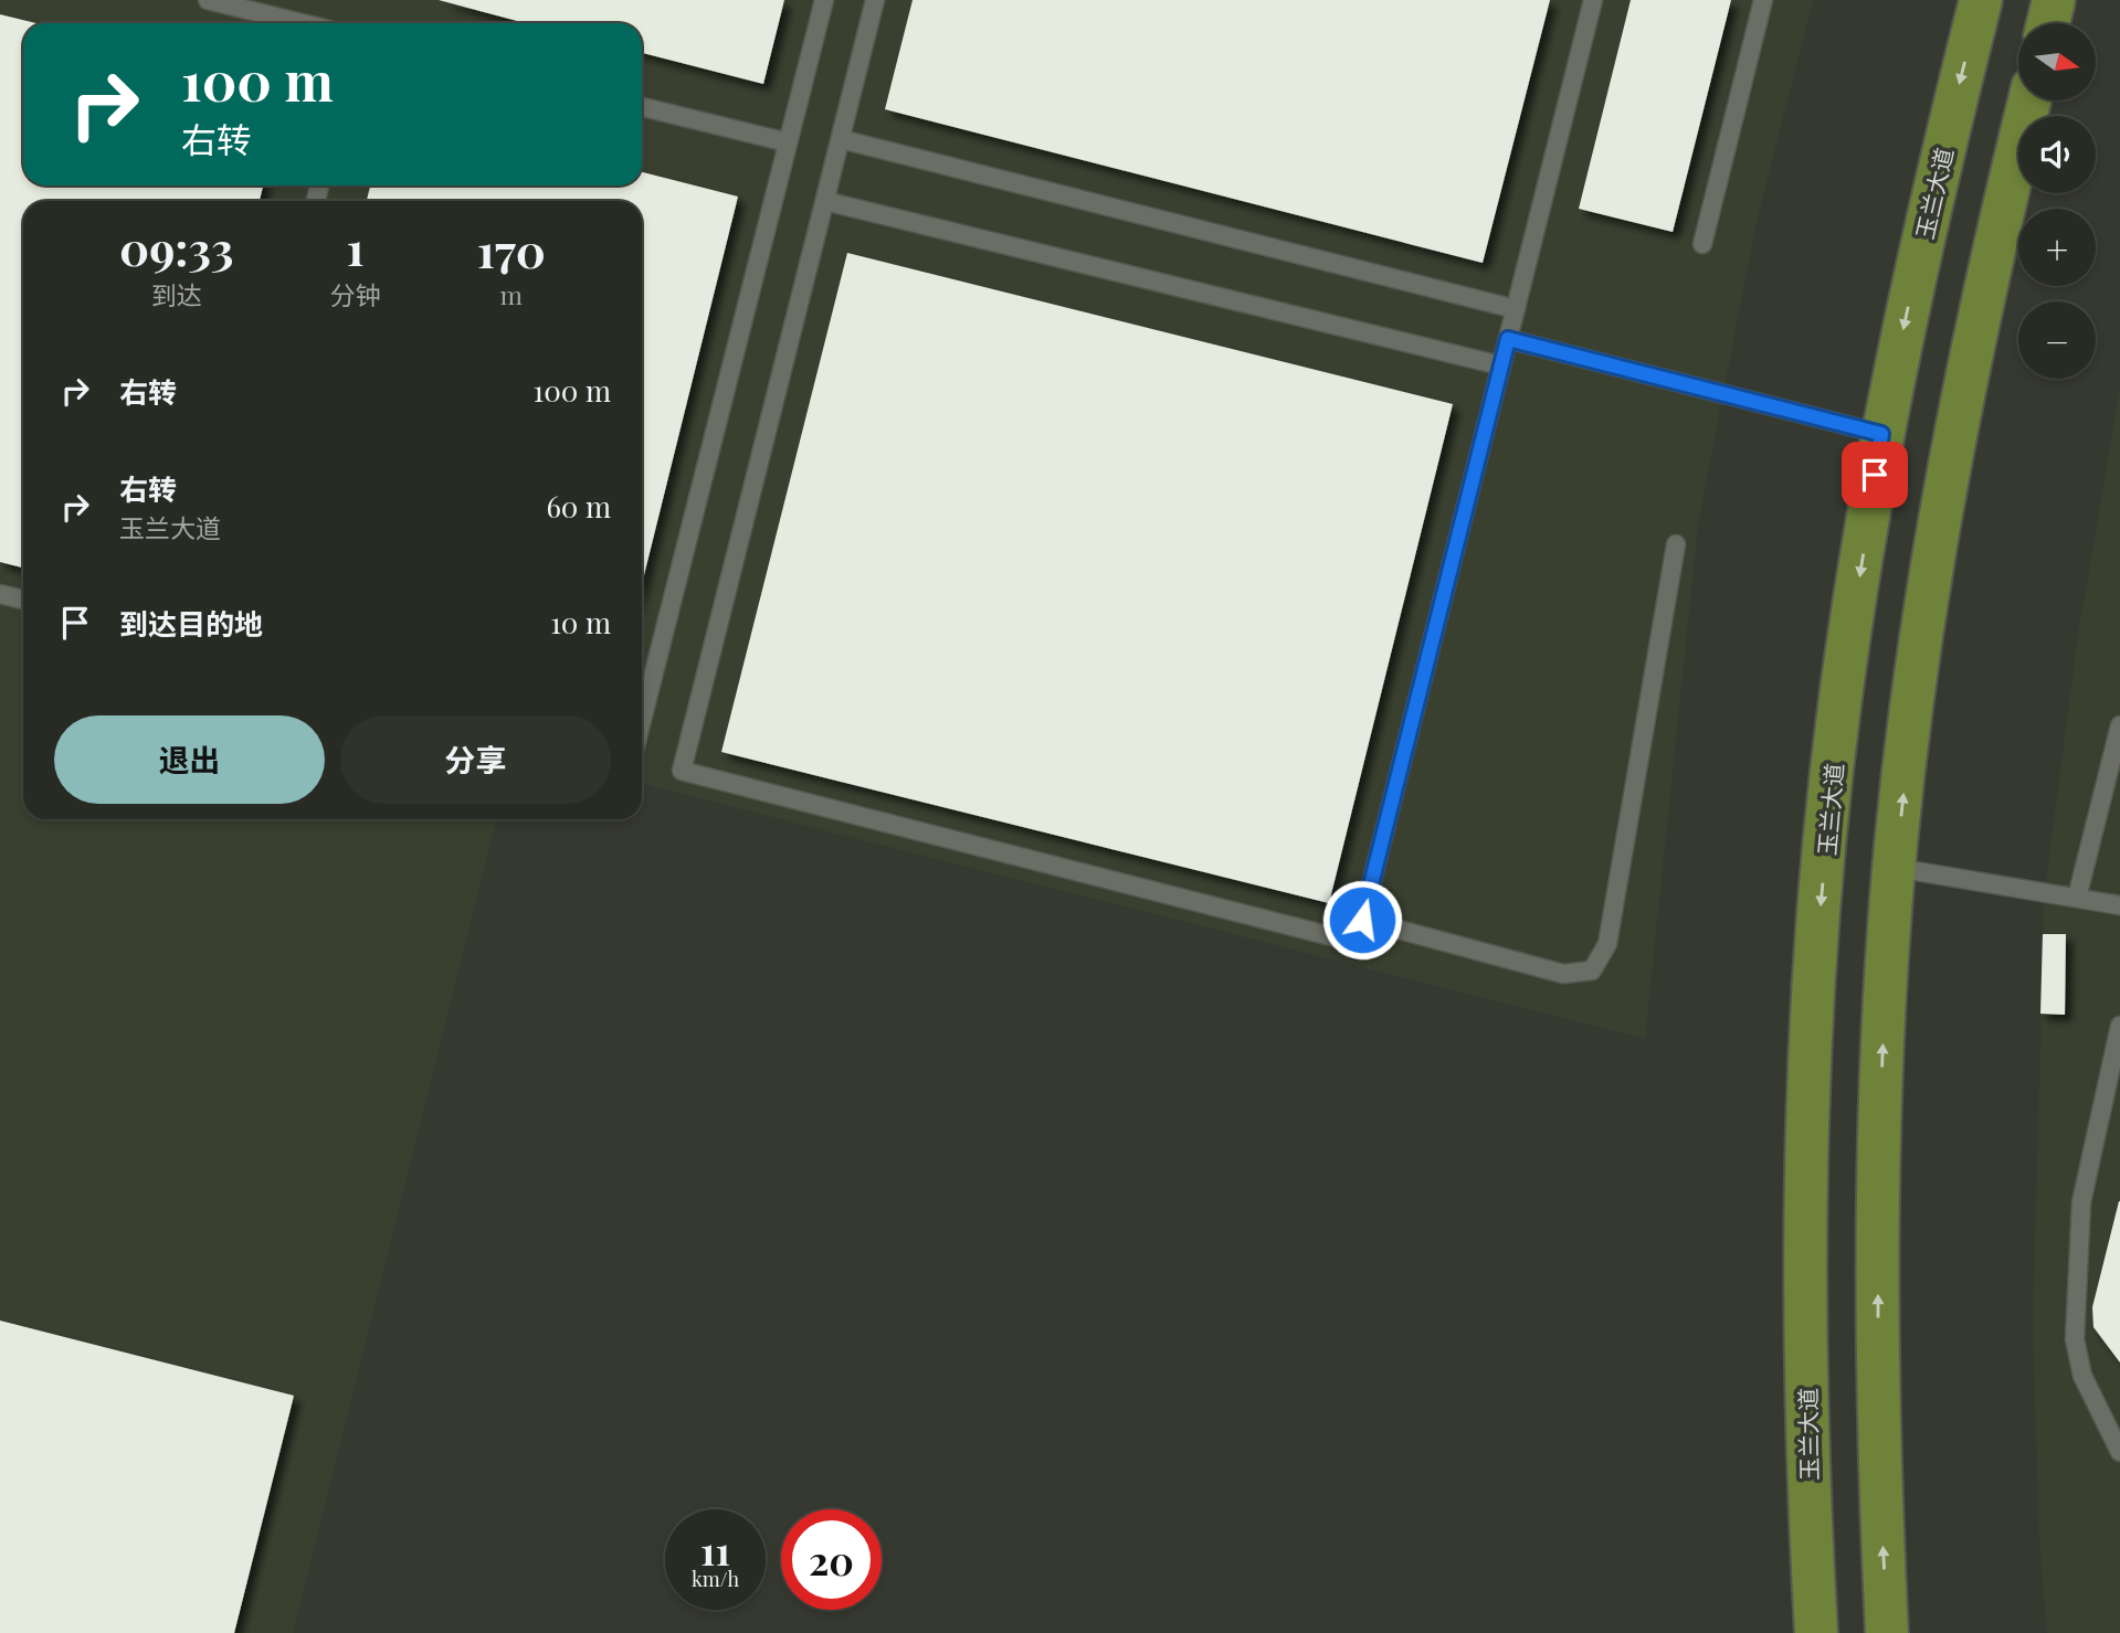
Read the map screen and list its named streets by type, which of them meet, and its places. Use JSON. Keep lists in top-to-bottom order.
{
  "streets": {
    "main road": ["玉兰大道"]
  },
  "north": "right",
  "page": {
    "map_buttons": ["+", "−"],
    "turn": ["100 m", "右转"],
    "eta": [
      "09:33",
      "到达",
      "1",
      "分钟",
      "170",
      "m"
    ],
    "list": [
      {
        "name": "右转",
        "value": "100 m"
      },
      {
        "name": "右转",
        "note": "玉兰大道",
        "value": "60 m"
      },
      {
        "name": "到达目的地",
        "value": "10 m"
      }
    ],
    "buttons": ["退出", "分享"],
    "speed": "11 km/h",
    "limit": "20"
  }
}
